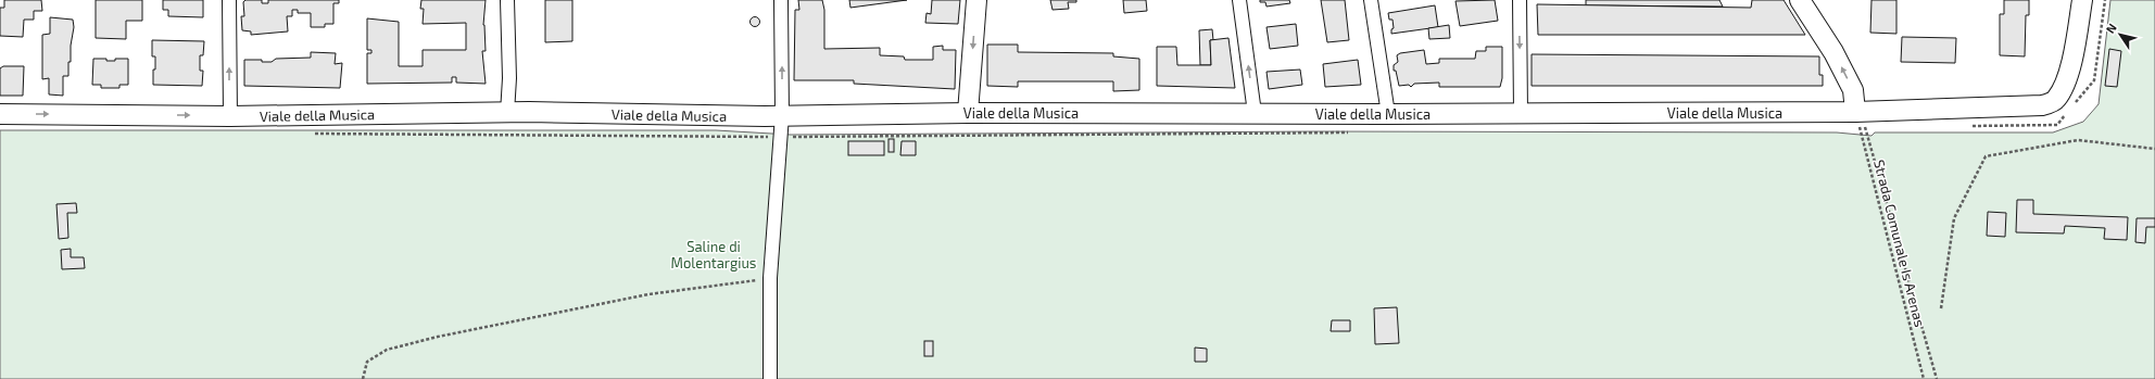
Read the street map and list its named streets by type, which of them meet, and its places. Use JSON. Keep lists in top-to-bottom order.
{
  "streets": {
    "street": ["Viale della Musica"],
    "path": ["Strada Comunale Is Arenas"]
  },
  "crossings": [
    ["Viale della Musica", "Strada Comunale Is Arenas"]
  ],
  "parks": ["Saline di Molentargius"],
  "north": "top left"
}
